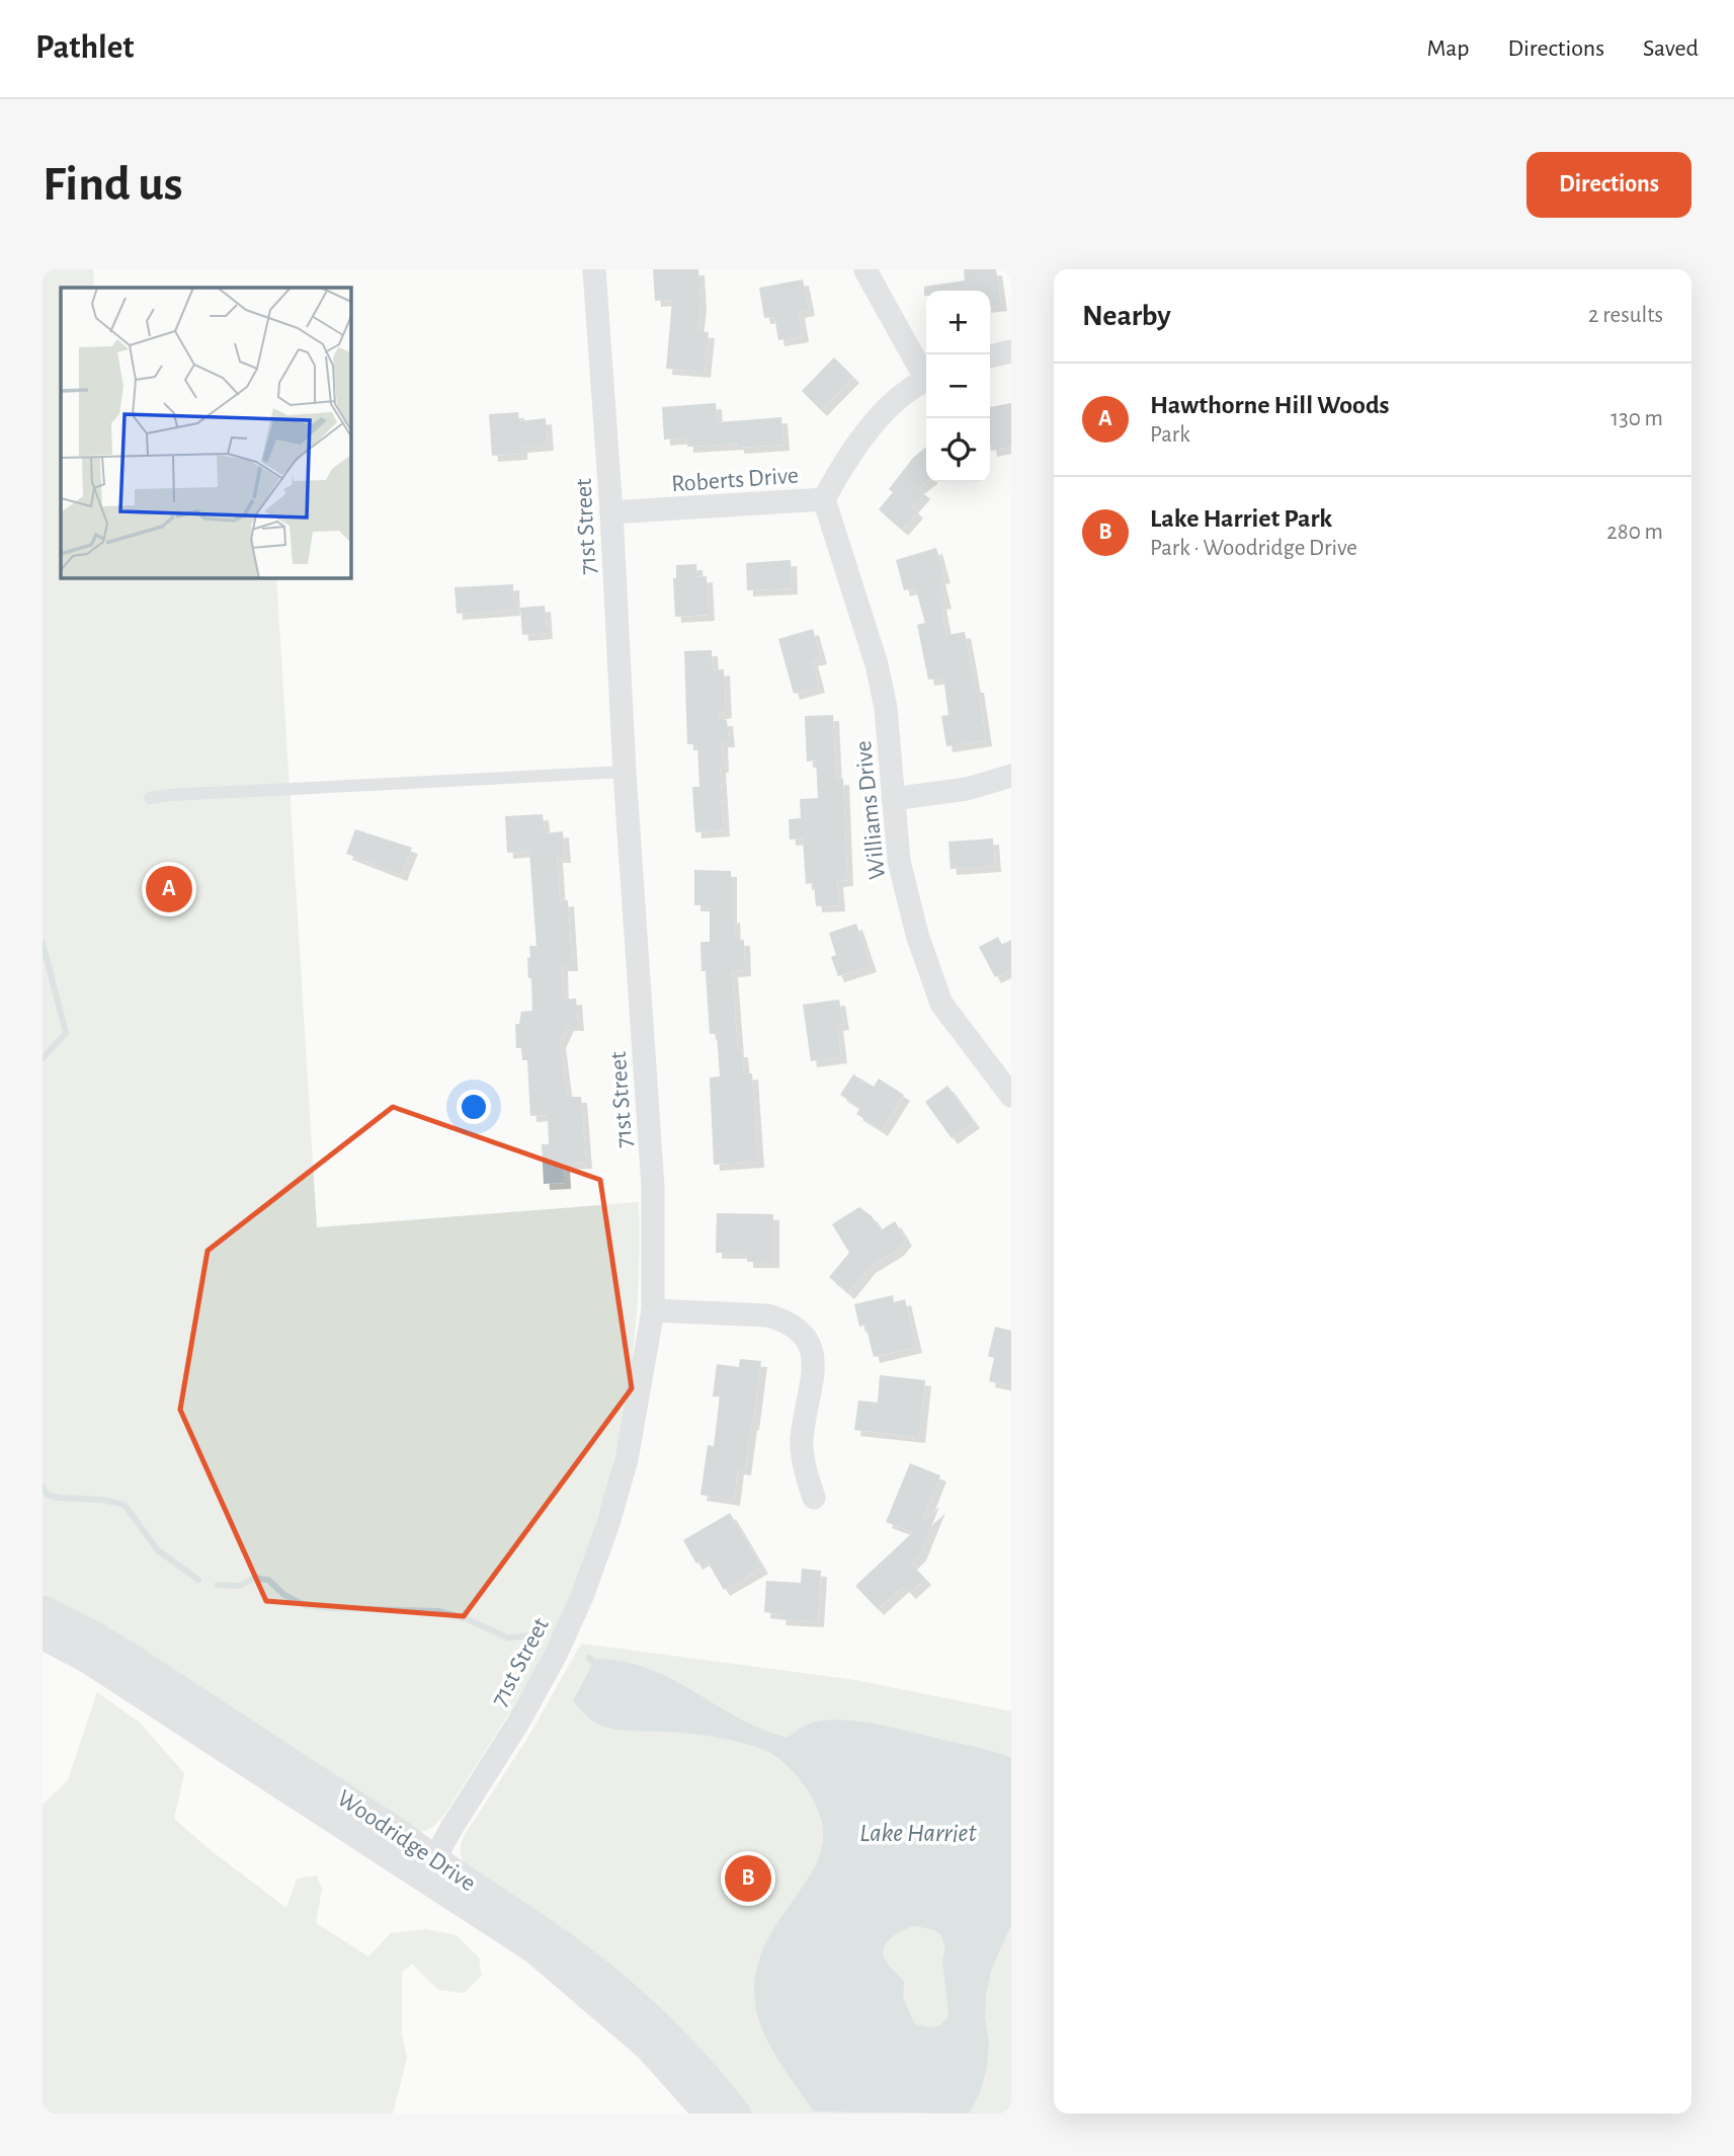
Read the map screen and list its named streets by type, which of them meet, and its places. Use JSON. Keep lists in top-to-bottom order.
{
  "streets": {
    "street": [
      "Roberts Drive",
      "71st Street",
      "Williams Drive",
      "Woodridge Drive"
    ]
  },
  "crossings": [
    ["Roberts Drive", "71st Street"],
    ["Roberts Drive", "Williams Drive"],
    ["71st Street", "Woodridge Drive"]
  ],
  "water": ["Lake Harriet"],
  "page": {
    "header": "Pathlet",
    "nav": ["Map", "Directions", "Saved"],
    "buttons": "Directions",
    "title": "Find us",
    "heading": ["Nearby", "2 results"],
    "map_buttons": ["+", "−"],
    "list": [
      {
        "mark": "A",
        "name": "Hawthorne Hill Woods",
        "note": "Park",
        "value": "130 m"
      },
      {
        "mark": "B",
        "name": "Lake Harriet Park",
        "note": "Park · Woodridge Drive",
        "value": "280 m"
      }
    ],
    "pins": ["A", "B"]
  }
}
